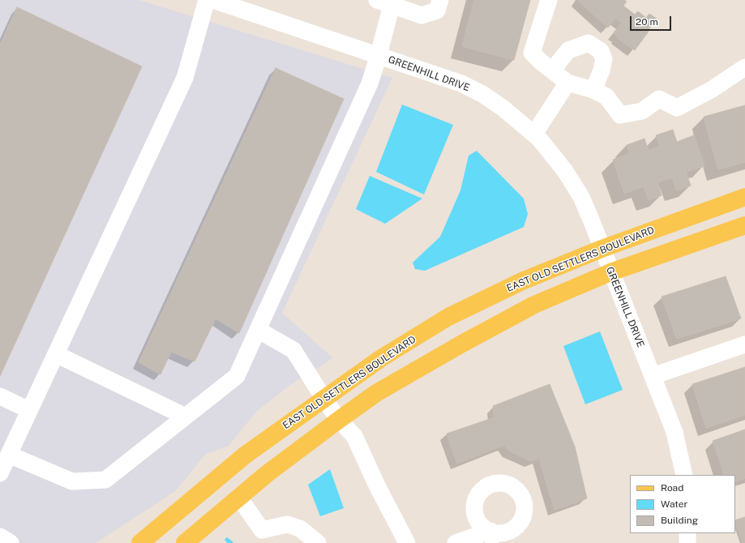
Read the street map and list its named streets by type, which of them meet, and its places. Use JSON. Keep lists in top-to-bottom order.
{
  "streets": {
    "main road": ["EAST OLD SETTLERS BOULEVARD"],
    "street": ["GREENHILL DRIVE"]
  },
  "crossings": [
    ["GREENHILL DRIVE", "EAST OLD SETTLERS BOULEVARD"]
  ],
  "legend": ["Road", "Water", "Building"],
  "scale_bar": "20 m"
}
